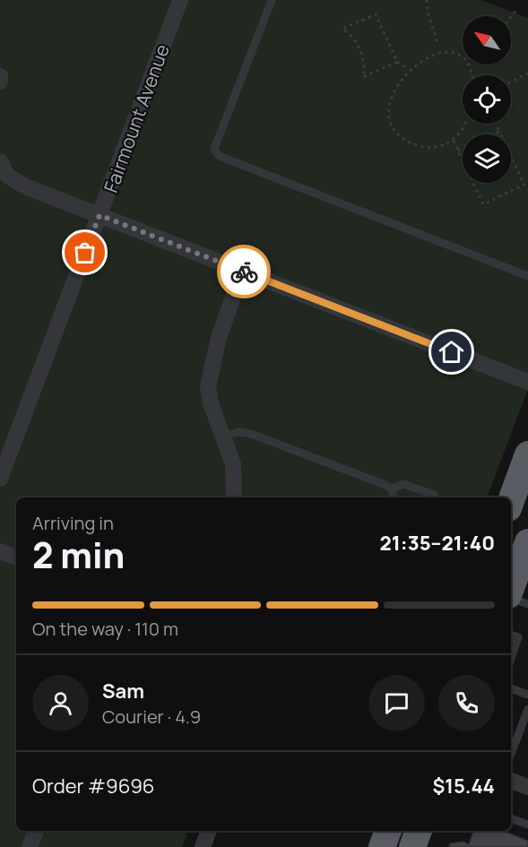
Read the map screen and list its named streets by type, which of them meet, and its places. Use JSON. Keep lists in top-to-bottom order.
{
  "streets": {
    "street": ["Fairmount Avenue"]
  },
  "north": "top left",
  "page": {
    "heading": ["2 min", "Arriving in", "21:35–21:40"],
    "panel": [
      "Sam",
      "Courier · 4.9",
      "Order #9696",
      "$15.44"
    ],
    "bar": "On the way · 110 m"
  }
}
